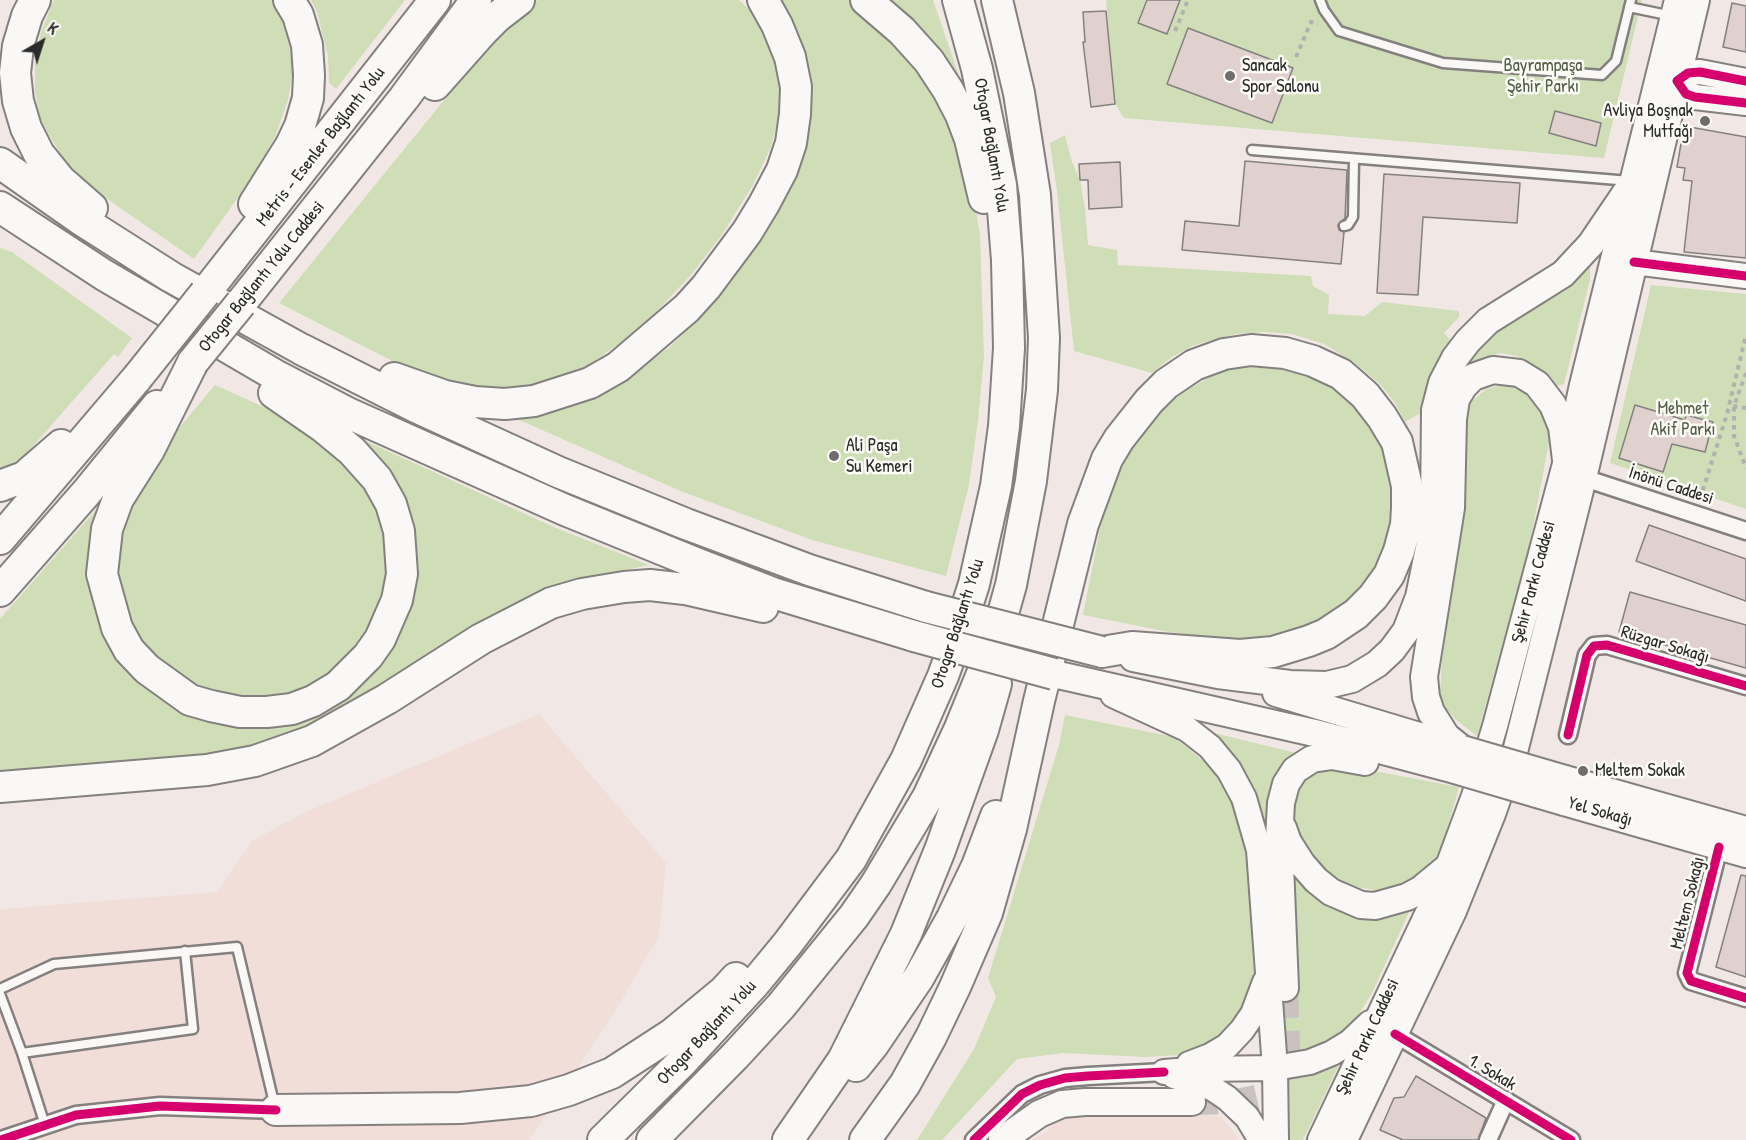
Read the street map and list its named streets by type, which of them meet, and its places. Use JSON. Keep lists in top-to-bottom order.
{
  "streets": {
    "highway": ["Otogar Bağlantı Yolu", "Metris - Esenler Bağlantı Yolu", "Otogar Bağlantı Yolu Caddesi"],
    "main road": ["Şehir Parkı Caddesi", "Yel Sokağı"],
    "street": [
      "İnönü Caddesi",
      "Rüzgar Sokağı",
      "Meltem Sokağı",
      "1. Sokak"
    ]
  },
  "crossings": [
    ["Metris - Esenler Bağlantı Yolu", "Otogar Bağlantı Yolu Caddesi"],
    ["İnönü Caddesi", "Şehir Parkı Caddesi"],
    ["Şehir Parkı Caddesi", "1. Sokak"],
    ["Yel Sokağı", "Meltem Sokağı"]
  ],
  "parks": ["Bayrampaşa Şehir Parkı", "Mehmet Akif Parkı"],
  "places": [
    "Sancak Spor Salonu",
    "Avliya Boşnak Mutfağı",
    "Ali Paşa Su Kemeri",
    "Meltem Sokak"
  ],
  "north": "top right"
}
